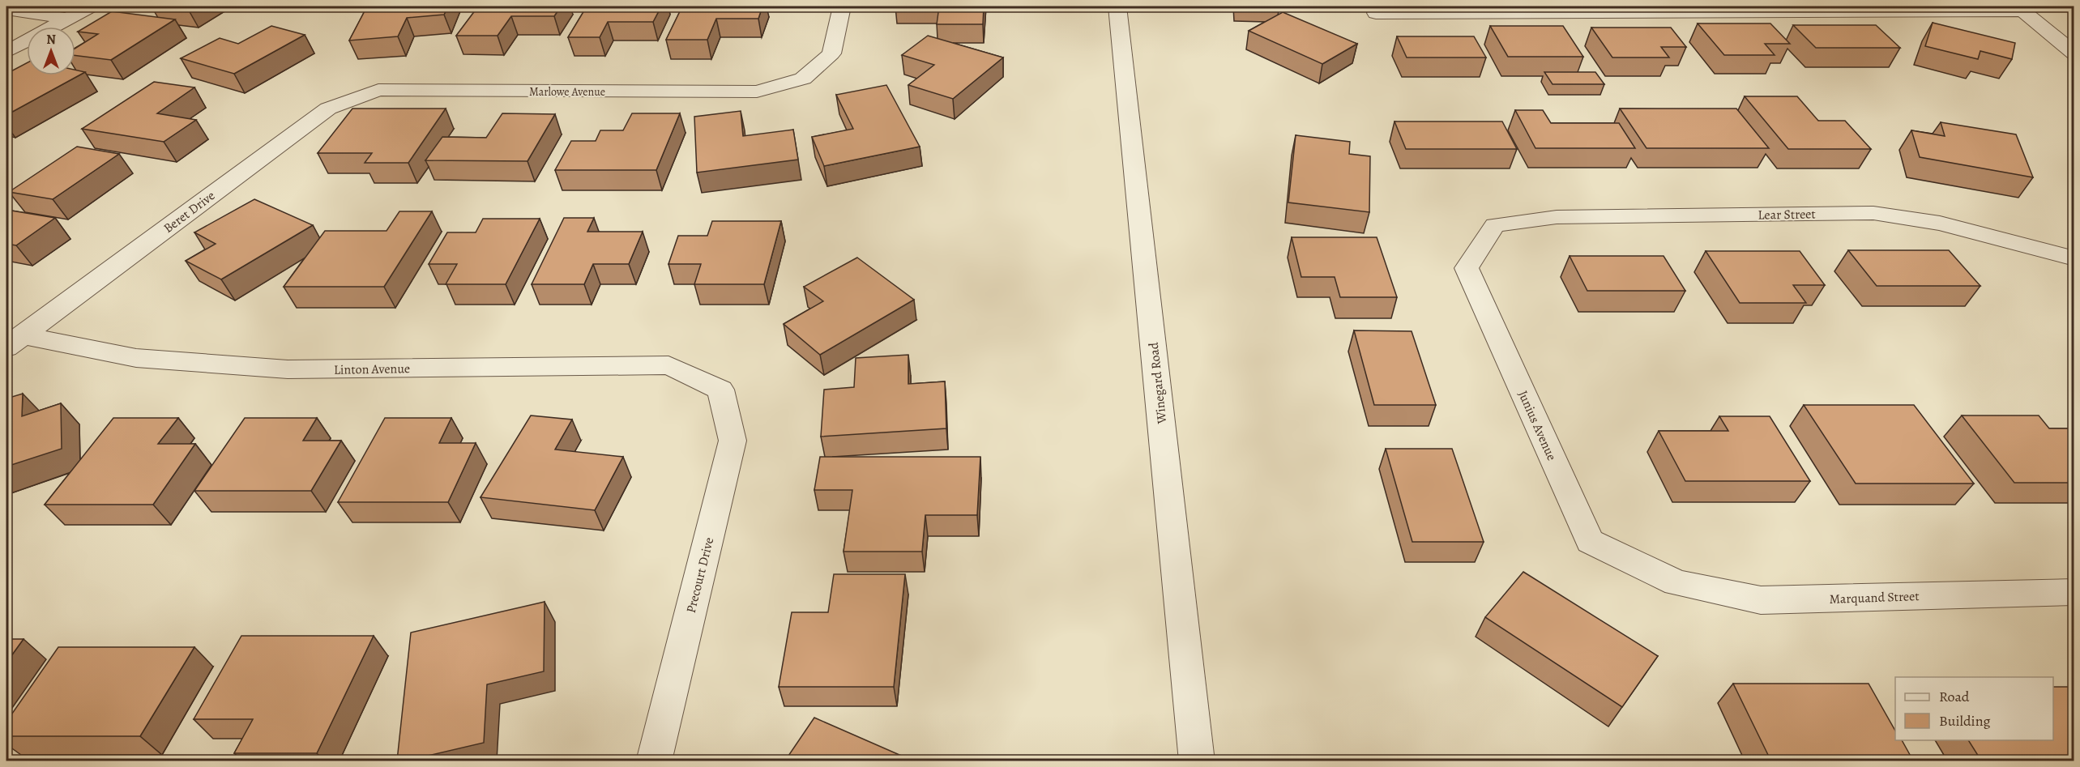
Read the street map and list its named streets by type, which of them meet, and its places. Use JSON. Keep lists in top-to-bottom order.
{
  "streets": {
    "street": [
      "Marlowe Avenue",
      "Beret Drive",
      "Lear Street",
      "Linton Avenue",
      "Winegard Road",
      "Junius Avenue",
      "Precourt Drive",
      "Marquand Street"
    ]
  },
  "crossings": [
    ["Marlowe Avenue", "Beret Drive"],
    ["Beret Drive", "Linton Avenue"],
    ["Lear Street", "Junius Avenue"],
    ["Linton Avenue", "Precourt Drive"],
    ["Junius Avenue", "Marquand Street"]
  ],
  "legend": ["Road", "Building"],
  "north": "top"
}
